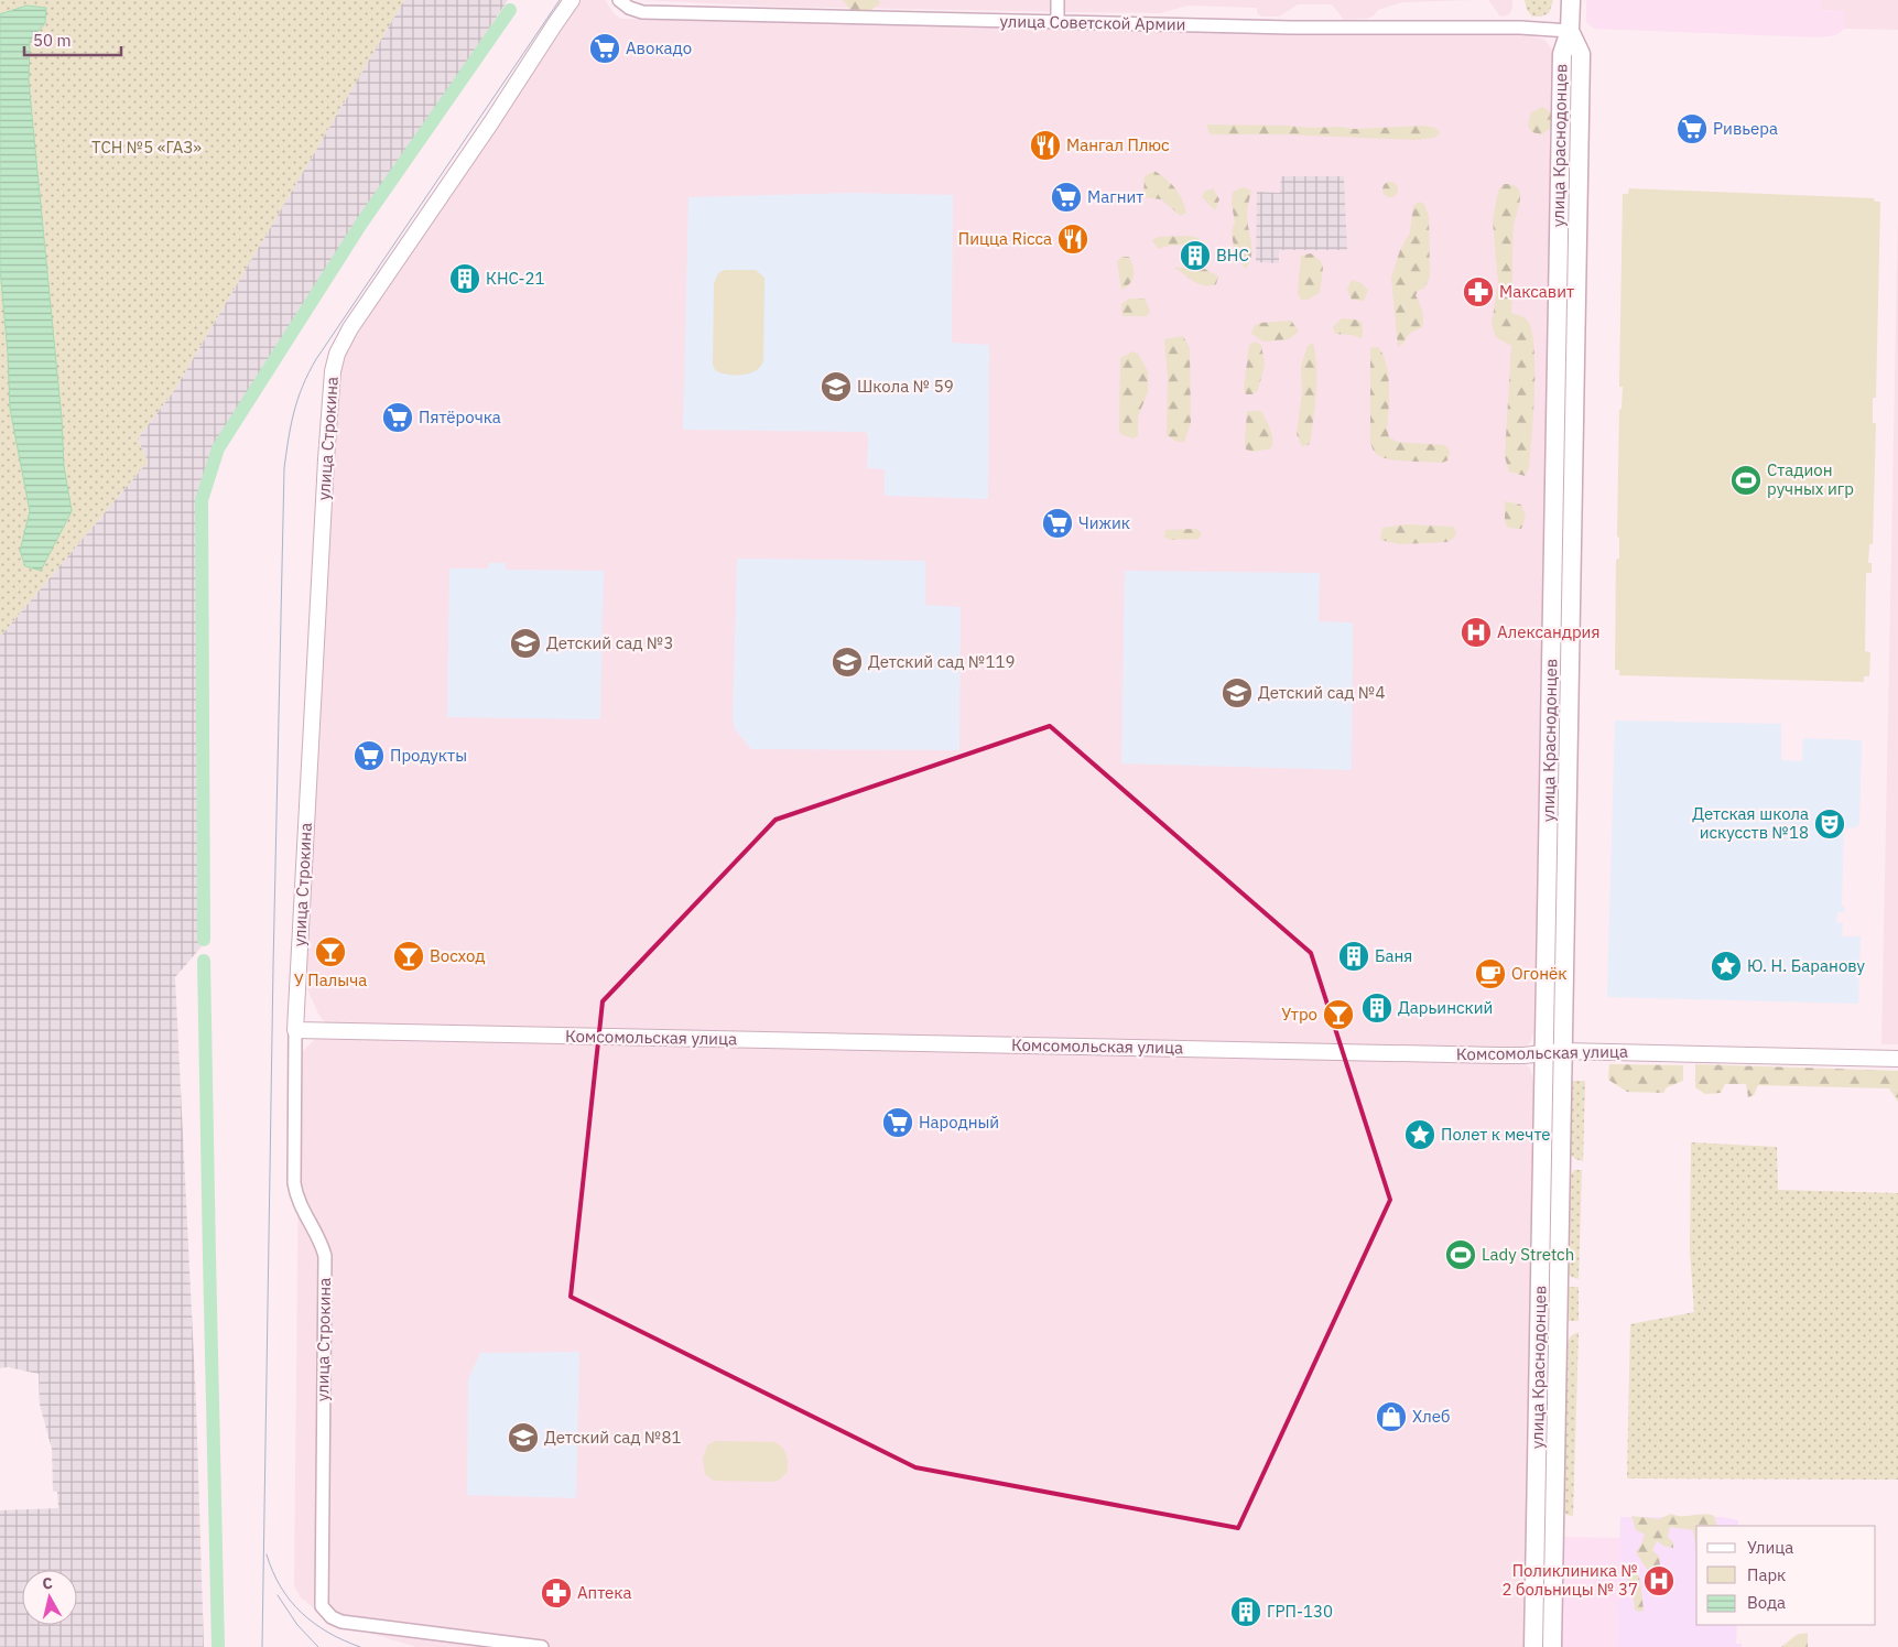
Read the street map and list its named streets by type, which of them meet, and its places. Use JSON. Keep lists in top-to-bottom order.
{
  "streets": {
    "main road": ["улица Краснодонцев"],
    "street": ["улица Советской Армии", "улица Строкина", "Комсомольская улица"]
  },
  "crossings": [
    ["улица Советской Армии", "улица Краснодонцев"],
    ["улица Краснодонцев", "Комсомольская улица"],
    ["улица Строкина", "Комсомольская улица"]
  ],
  "parks": ["ТСН №5 «ГАЗ»"],
  "places": {
    "supermarket": [
      "Авокадо",
      "Ривьера",
      "Магнит",
      "Пятёрочка",
      "Чижик",
      "Продукты",
      "Народный"
    ],
    "restaurant": ["Мангал Плюс", "Пицца Ricca"],
    "building": [
      "ВНС",
      "КНС-21",
      "Баня",
      "Дарьинский",
      "ГРП-130"
    ],
    "pharmacy": ["Максавит", "Аптека"],
    "school or university": [
      "Школа № 59",
      "Детский сад №3",
      "Детский сад №119",
      "Детский сад №4",
      "Детский сад №81"
    ],
    "sports": ["Стадион ручных игр", "Lady Stretch"],
    "hospital": ["Александрия", "Поликлиника № 2 больницы № 37"],
    "theatre": ["Детская школа искусств №18"],
    "bar": ["У Палыча", "Восход", "Утро"],
    "place": ["Ю. Н. Баранову", "Полет к мечте"],
    "cafe": ["Огонёк"],
    "shop": ["Хлеб"]
  },
  "legend": ["Улица", "Парк", "Вода"],
  "scale_bar": "50 m",
  "north": "top"
}
